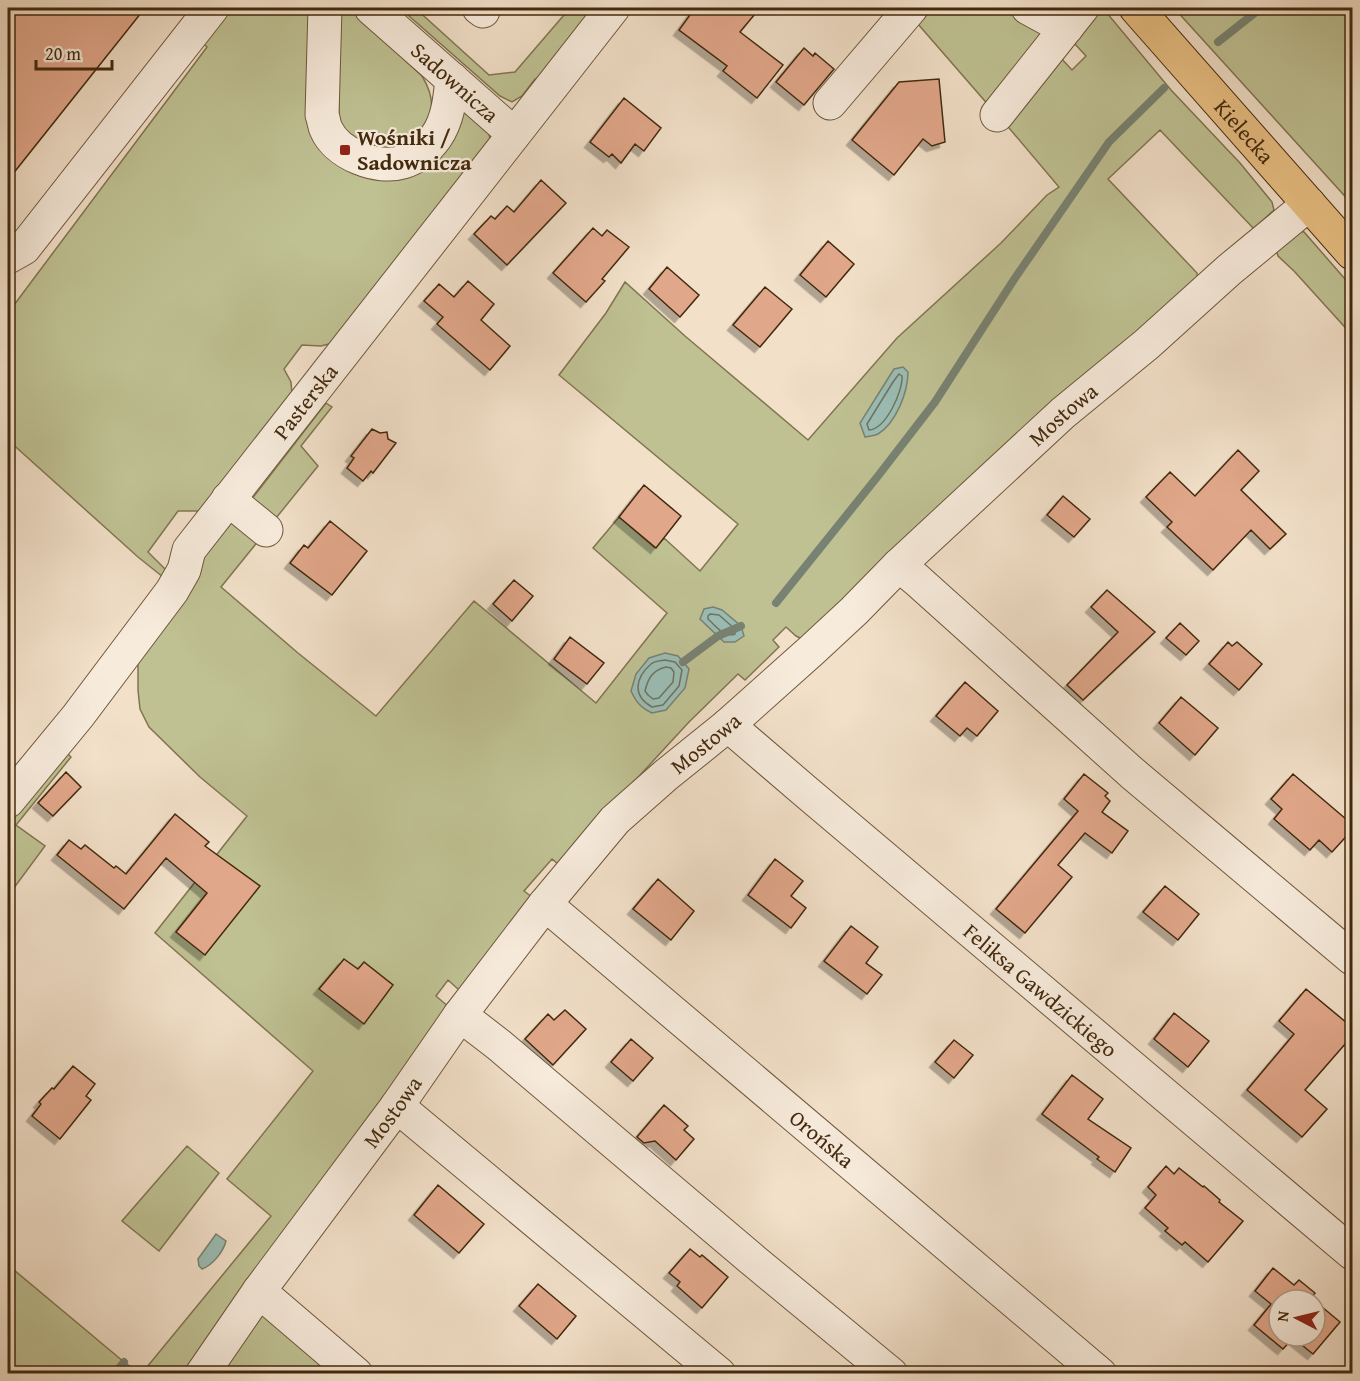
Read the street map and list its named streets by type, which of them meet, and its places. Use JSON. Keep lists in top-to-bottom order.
{
  "streets": {
    "main road": ["Kielecka"],
    "street": [
      "Sadownicza",
      "Pasterska",
      "Mostowa",
      "Feliksa Gawdzickiego",
      "Orońska"
    ]
  },
  "crossings": [
    ["Sadownicza", "Pasterska"],
    ["Kielecka", "Mostowa"],
    ["Mostowa", "Feliksa Gawdzickiego"],
    ["Mostowa", "Orońska"]
  ],
  "places": {
    "transit": ["Wośniki / Sadownicza"]
  },
  "scale_bar": "20 m",
  "north": "left"
}
